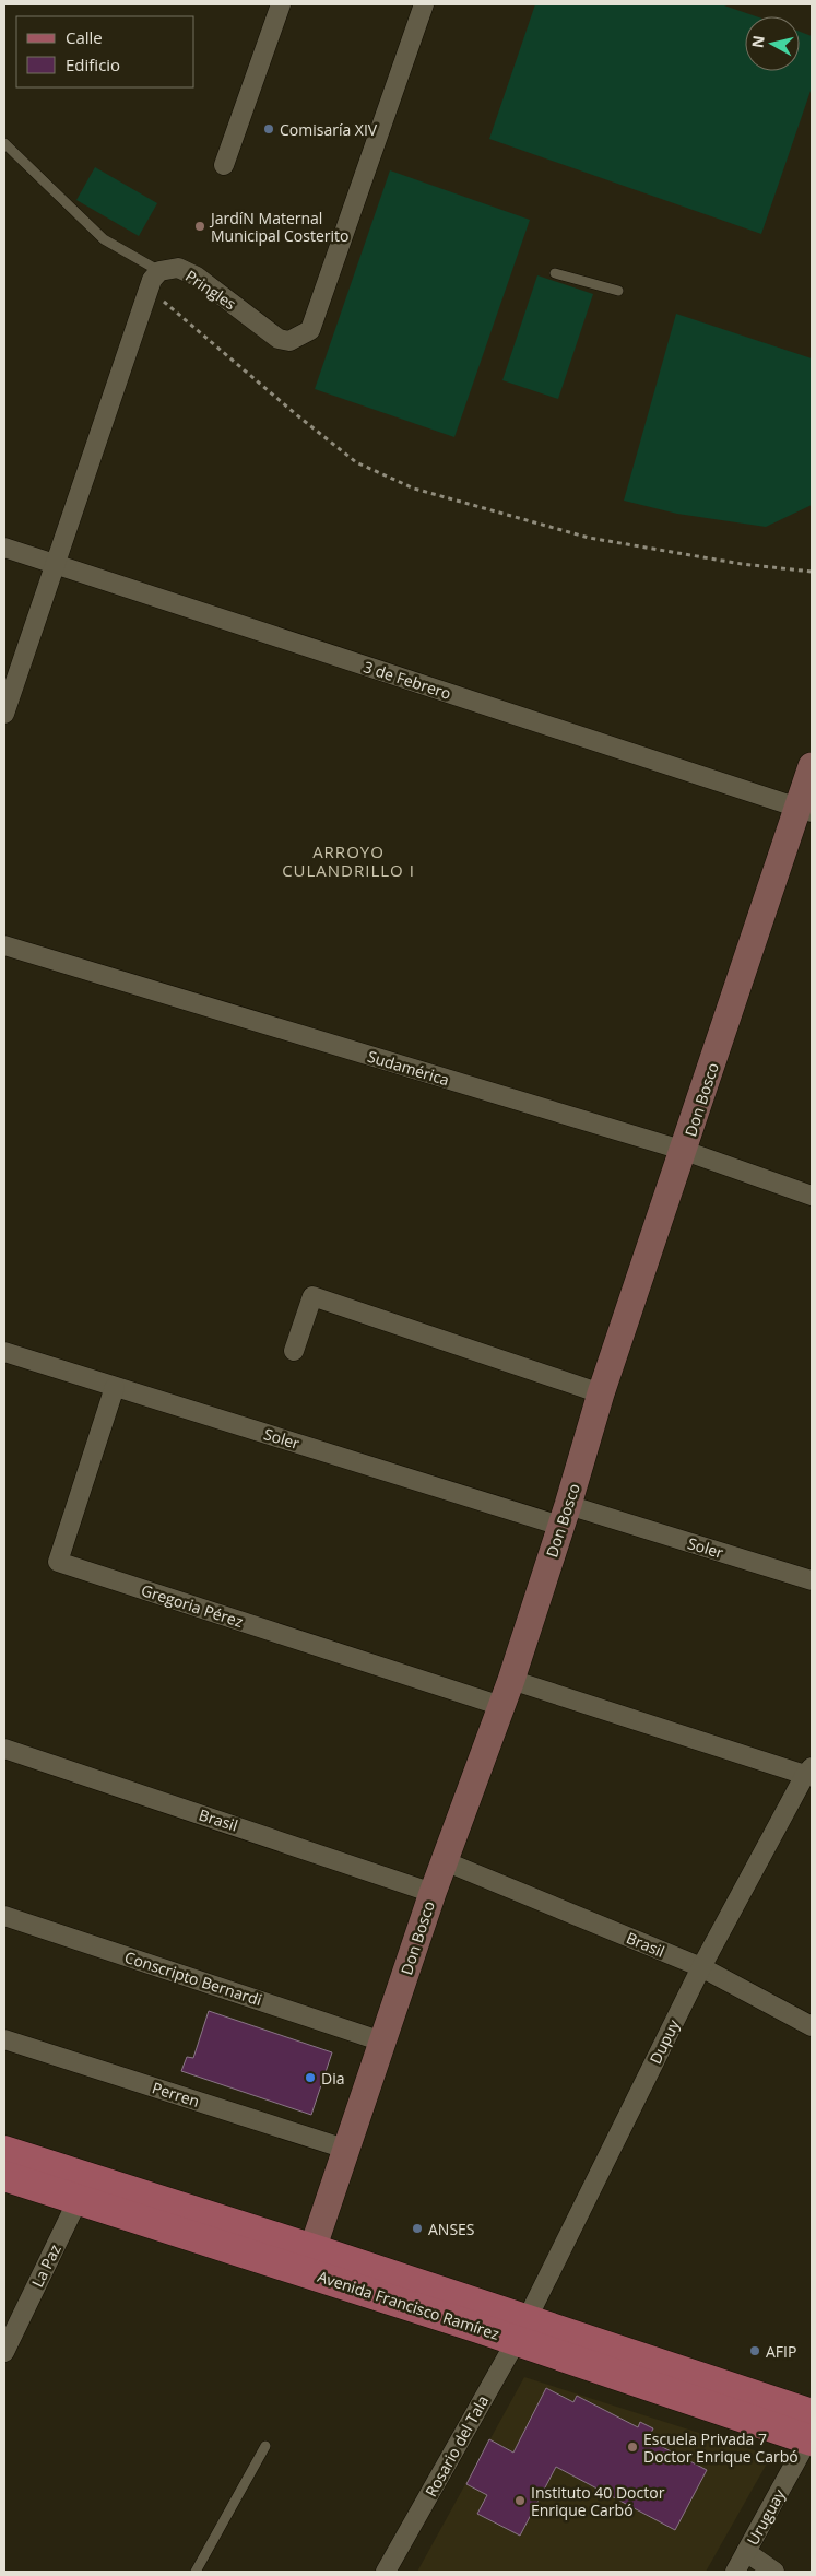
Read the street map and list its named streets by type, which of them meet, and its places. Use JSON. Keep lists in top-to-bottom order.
{
  "streets": {
    "main road": ["Don Bosco", "Avenida Francisco Ramírez"],
    "street": [
      "Pringles",
      "3 de Febrero",
      "Sudamérica",
      "Soler",
      "Gregoria Pérez",
      "Brasil",
      "Conscripto Bernardi",
      "Dupuy",
      "Perren",
      "La Paz",
      "Rosario del Tala",
      "Uruguay"
    ]
  },
  "crossings": [
    ["3 de Febrero", "Don Bosco"],
    ["Sudamérica", "Don Bosco"],
    ["Don Bosco", "Soler"],
    ["Don Bosco", "Gregoria Pérez"],
    ["Don Bosco", "Brasil"],
    ["Don Bosco", "Conscripto Bernardi"],
    ["Don Bosco", "Perren"],
    ["Don Bosco", "Avenida Francisco Ramírez"],
    ["Soler", "Gregoria Pérez"],
    ["Brasil", "Dupuy"],
    ["Dupuy", "Avenida Francisco Ramírez"],
    ["Dupuy", "Rosario del Tala"],
    ["La Paz", "Avenida Francisco Ramírez"],
    ["Avenida Francisco Ramírez", "Rosario del Tala"],
    ["Avenida Francisco Ramírez", "Uruguay"]
  ],
  "districts": ["ARROYO CULANDRILLO I"],
  "places": [
    "Comisaría XIV",
    "JardíN Maternal Municipal Costerito",
    "Dia",
    "ANSES",
    "AFIP",
    "Escuela Privada 7 Doctor Enrique Carbó",
    "Instituto 40 Doctor Enrique Carbó"
  ],
  "legend": ["Calle", "Edificio"],
  "north": "left"
}
